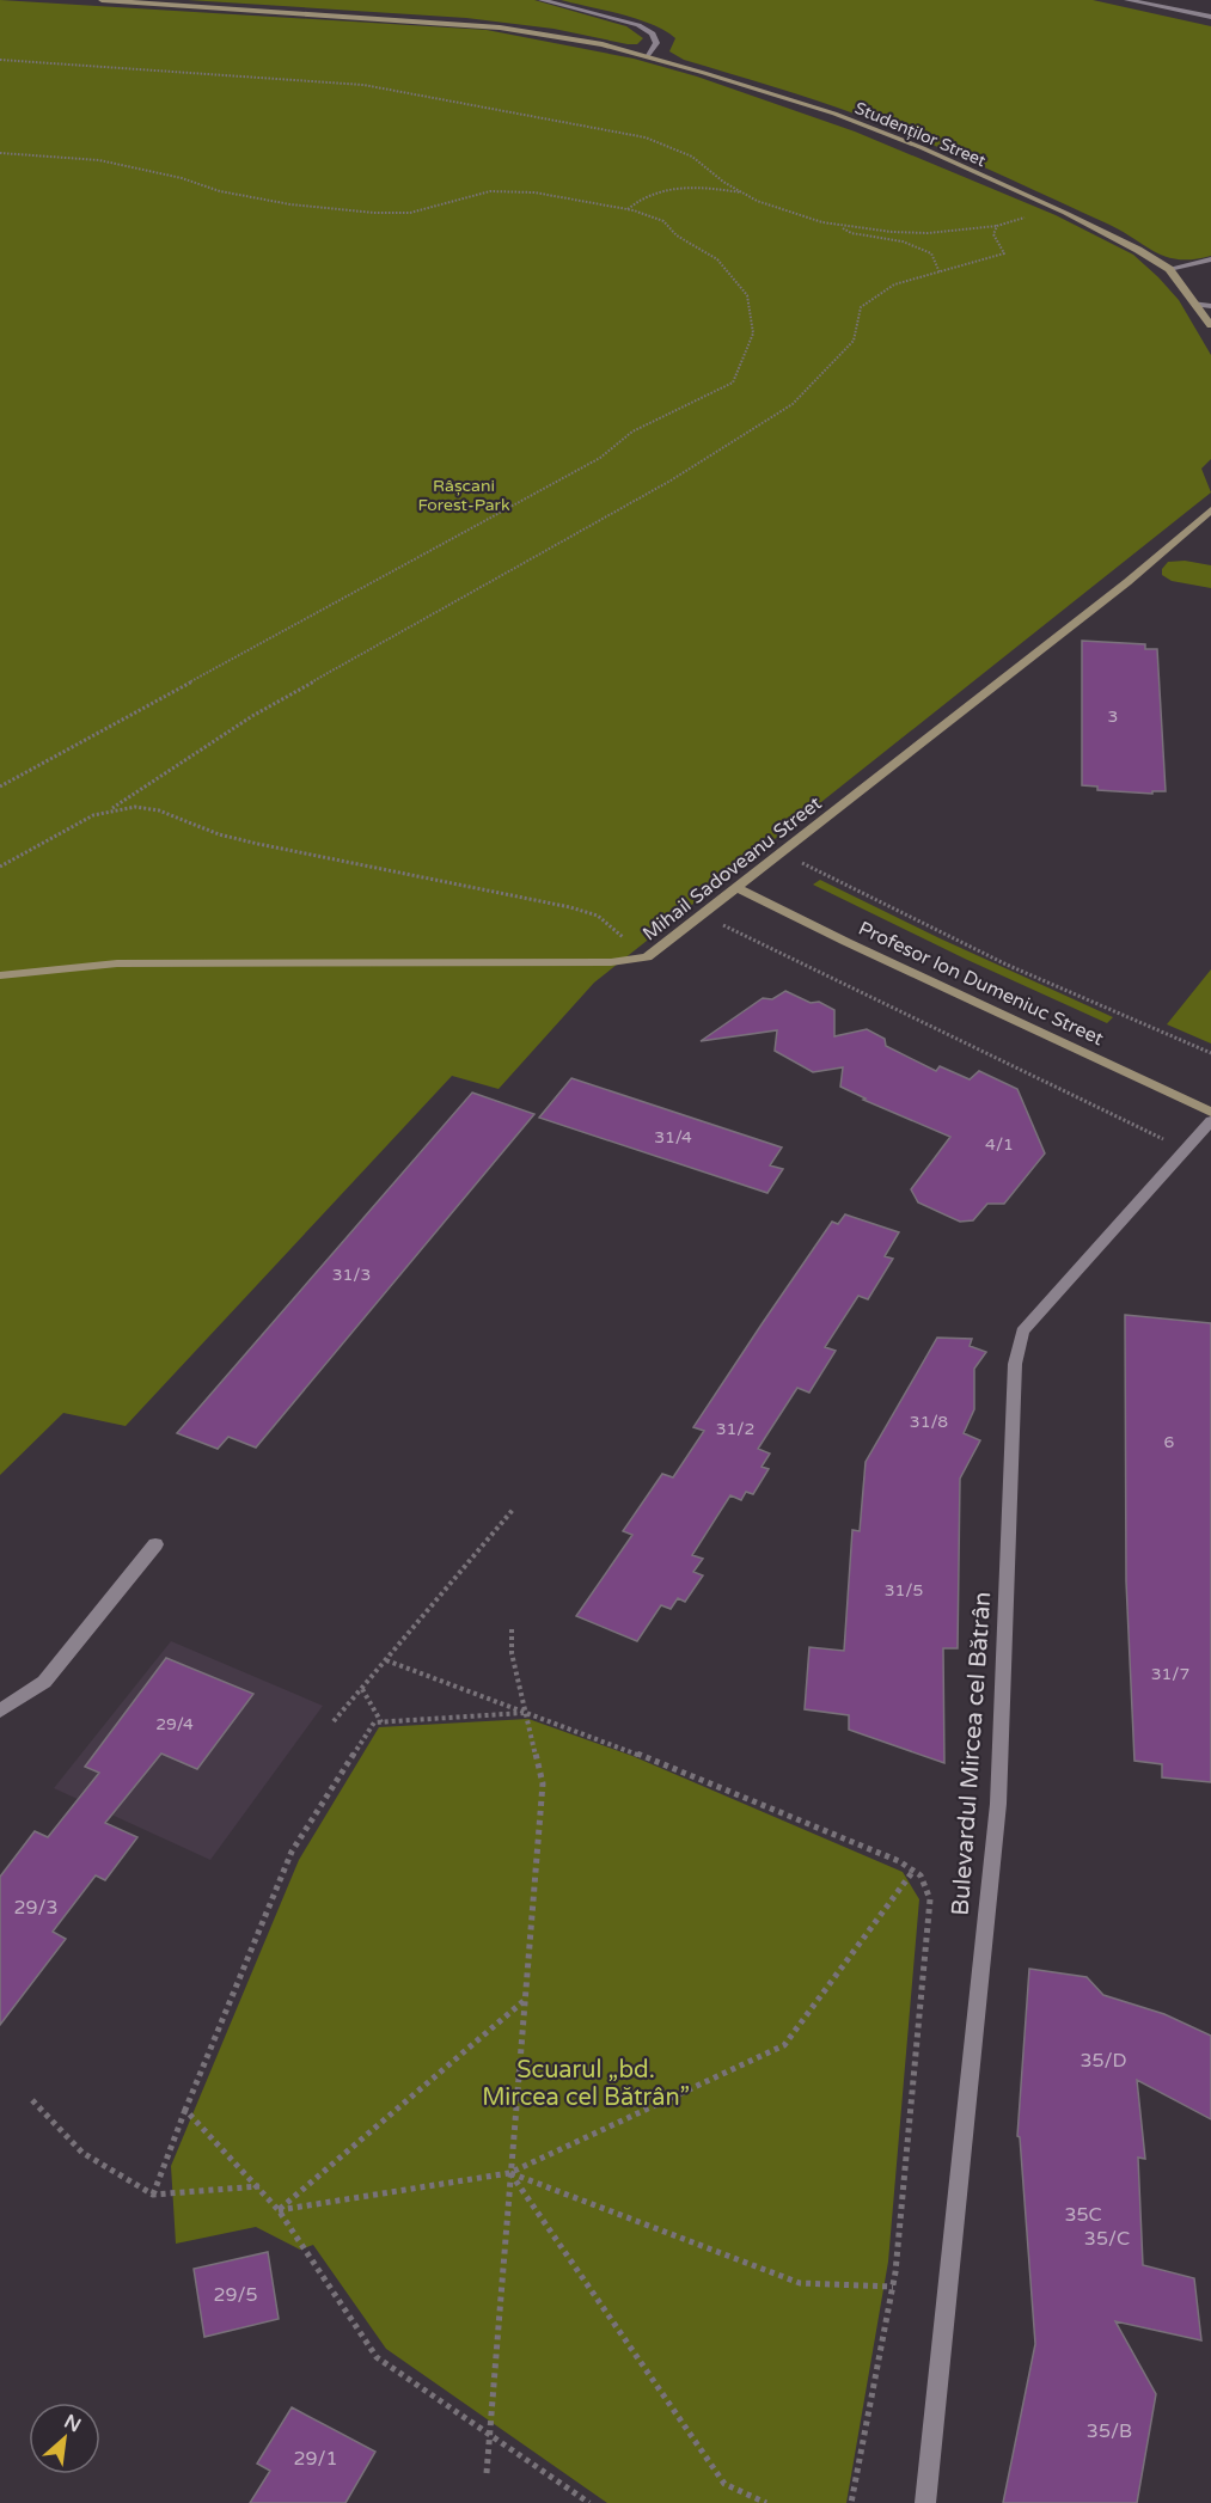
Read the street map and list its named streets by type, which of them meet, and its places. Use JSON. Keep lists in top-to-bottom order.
{
  "streets": {
    "main road": ["Studenților Street", "Mihail Sadoveanu Street", "Profesor Ion Dumeniuc Street"],
    "street": ["Bulevardul Mircea cel Bătrân"]
  },
  "crossings": [
    ["Mihail Sadoveanu Street", "Profesor Ion Dumeniuc Street"]
  ],
  "parks": ["Râșcani Forest-Park", "Scuarul „bd. Mircea cel Bătrân”"],
  "house_numbers": [
    "3",
    "31/4",
    "4/1",
    "31/3",
    "31/8",
    "31/2",
    "6",
    "31/5",
    "31/7",
    "29/4",
    "29/3",
    "35/D",
    "35C",
    "35/C",
    "29/5",
    "35/B",
    "29/1"
  ],
  "north": "top right"
}
